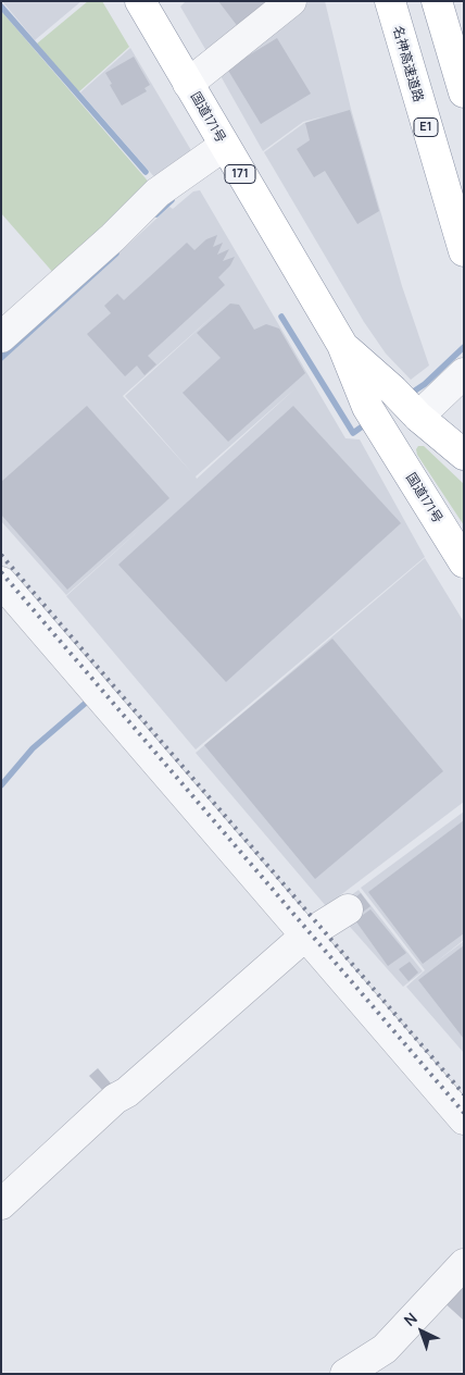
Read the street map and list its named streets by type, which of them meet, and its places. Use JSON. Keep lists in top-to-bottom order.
{
  "streets": {
    "highway": [
      "名神高速道路",
      "国道171号",
      "E1",
      "171"
    ]
  },
  "north": "top left"
}
